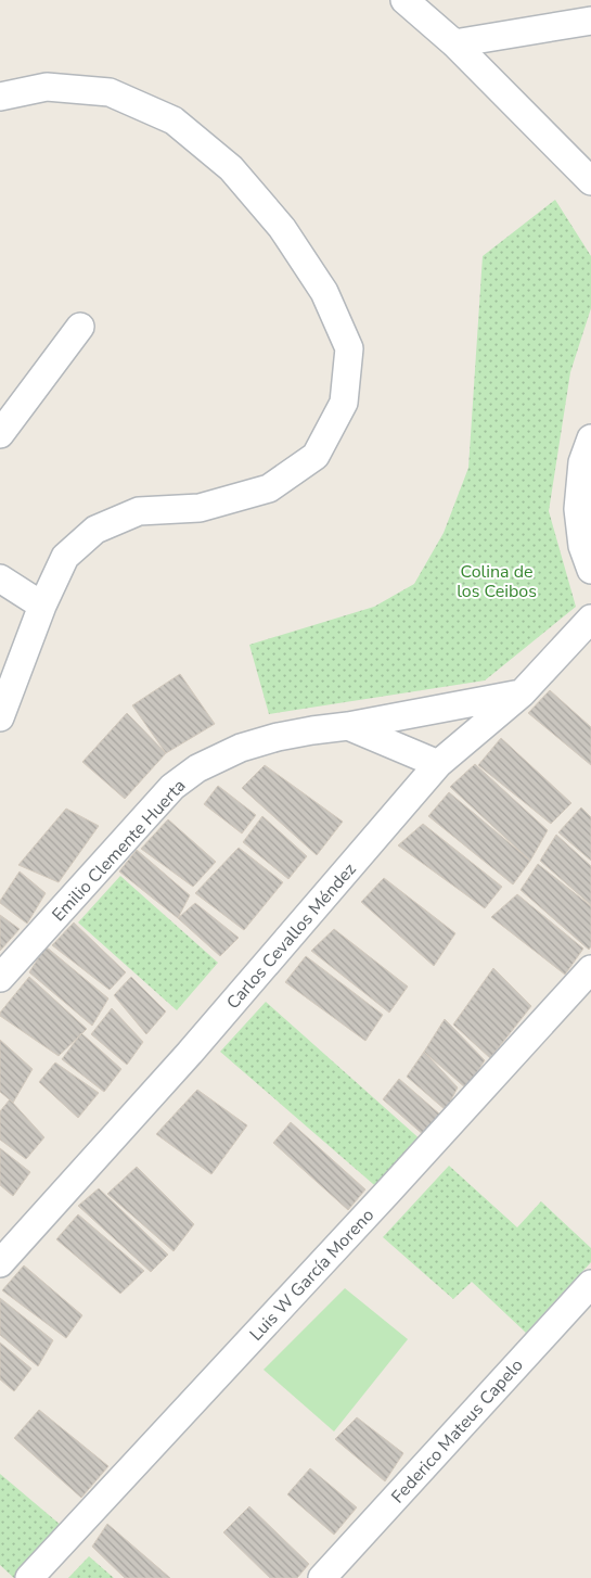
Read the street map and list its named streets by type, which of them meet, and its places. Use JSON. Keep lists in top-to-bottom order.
{
  "streets": {
    "street": [
      "Emilio Clemente Huerta",
      "Carlos Cevallos Méndez",
      "Luis W García Moreno",
      "Federico Mateus Capelo"
    ]
  },
  "crossings": [
    ["Emilio Clemente Huerta", "Carlos Cevallos Méndez"]
  ],
  "parks": ["Colina de los Ceibos"]
}
